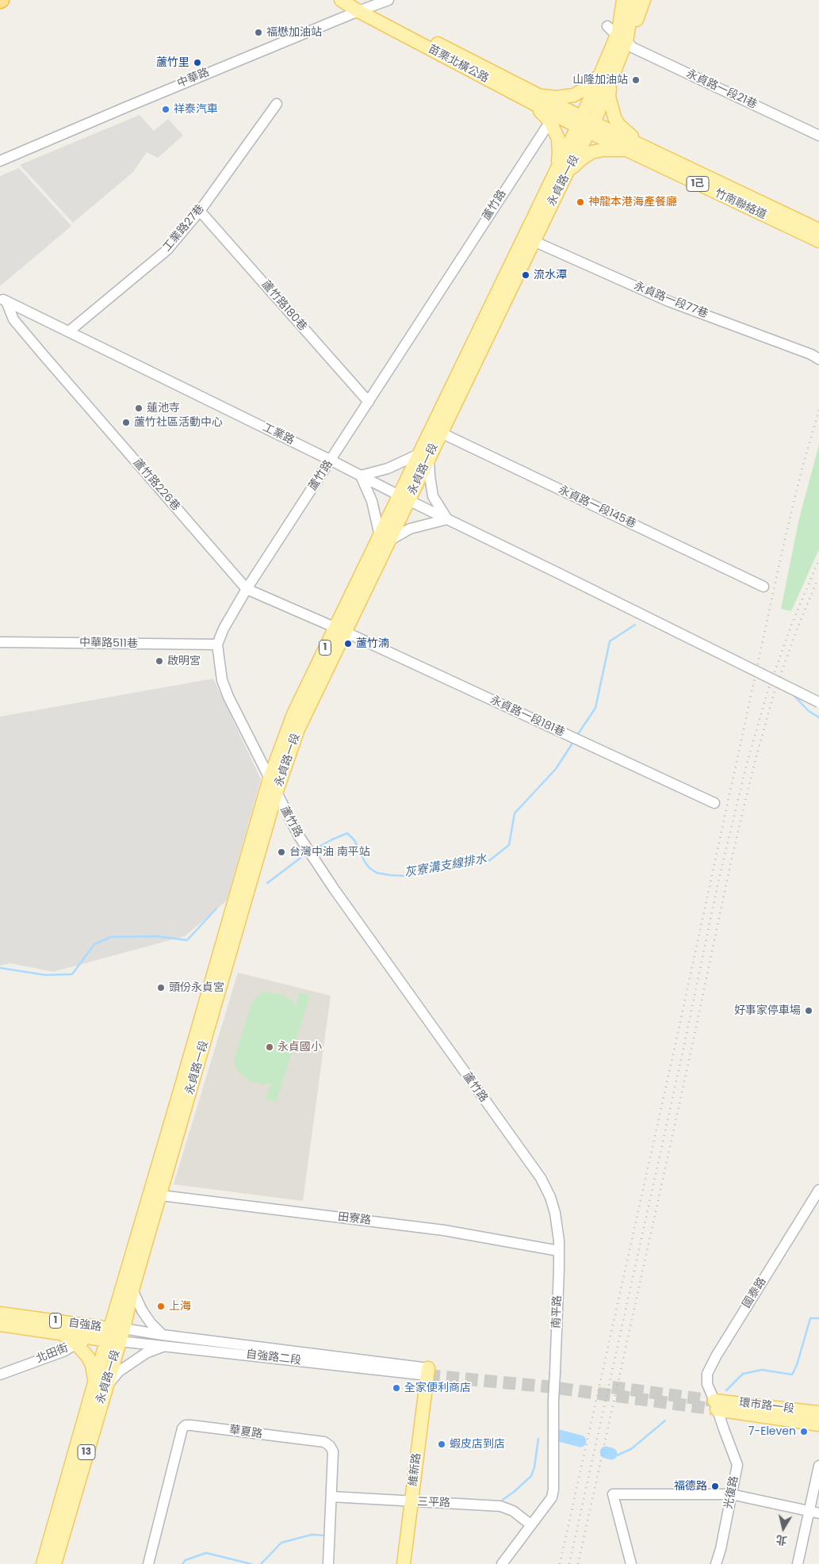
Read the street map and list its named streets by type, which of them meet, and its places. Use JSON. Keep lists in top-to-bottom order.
{
  "streets": {
    "main road": [
      "苗栗北橫公路",
      "永貞路一段",
      "1己",
      "竹南聯絡道",
      "1",
      "自強路",
      "環市路一段",
      "13",
      "維新路"
    ],
    "street": [
      "中華路",
      "永貞路一段21巷",
      "蘆竹路",
      "工業路27巷",
      "永貞路一段77巷",
      "蘆竹路180巷",
      "工業路",
      "蘆竹路226巷",
      "永貞路一段145巷",
      "中華路511巷",
      "永貞路一段181巷",
      "田寮路",
      "國泰路",
      "南平路",
      "北田街",
      "自強路二段",
      "華夏路",
      "光復路",
      "三平路"
    ]
  },
  "crossings": [
    ["苗栗北橫公路", "中華路"],
    ["苗栗北橫公路", "永貞路一段"],
    ["苗栗北橫公路", "竹南聯絡道"],
    ["永貞路一段21巷", "永貞路一段"],
    ["永貞路一段", "竹南聯絡道"],
    ["永貞路一段", "蘆竹路"],
    ["永貞路一段", "永貞路一段77巷"],
    ["永貞路一段", "工業路"],
    ["永貞路一段", "蘆竹路226巷"],
    ["永貞路一段", "永貞路一段145巷"],
    ["永貞路一段", "永貞路一段181巷"],
    ["永貞路一段", "田寮路"],
    ["永貞路一段", "自強路"],
    ["永貞路一段", "北田街"],
    ["永貞路一段", "自強路二段"],
    ["蘆竹路", "蘆竹路180巷"],
    ["蘆竹路", "工業路"],
    ["蘆竹路", "蘆竹路226巷"],
    ["蘆竹路", "中華路511巷"],
    ["蘆竹路", "田寮路"],
    ["蘆竹路", "南平路"],
    ["工業路27巷", "蘆竹路180巷"],
    ["工業路27巷", "工業路"],
    ["工業路", "蘆竹路226巷"],
    ["蘆竹路226巷", "永貞路一段181巷"],
    ["田寮路", "南平路"],
    ["國泰路", "環市路一段"],
    ["國泰路", "光復路"],
    ["南平路", "三平路"],
    ["自強路", "北田街"],
    ["自強路", "自強路二段"],
    ["自強路二段", "維新路"],
    ["環市路一段", "光復路"],
    ["華夏路", "三平路"],
    ["維新路", "三平路"]
  ],
  "water": ["灰寮溝支線排水"],
  "places": [
    "福懋加油站",
    "蘆竹里",
    "山隆加油站",
    "祥泰汽車",
    "神龍本港海產餐廳",
    "流水潭",
    "蓮池寺",
    "蘆竹社區活動中心",
    "蘆竹湳",
    "啟明宮",
    "台灣中油 南平站",
    "頭份永貞宮",
    "好事家停車場",
    "永貞國小",
    "上海",
    "全家便利商店",
    "7-Eleven",
    "蝦皮店到店",
    "福德路"
  ],
  "north": "bottom"
}
